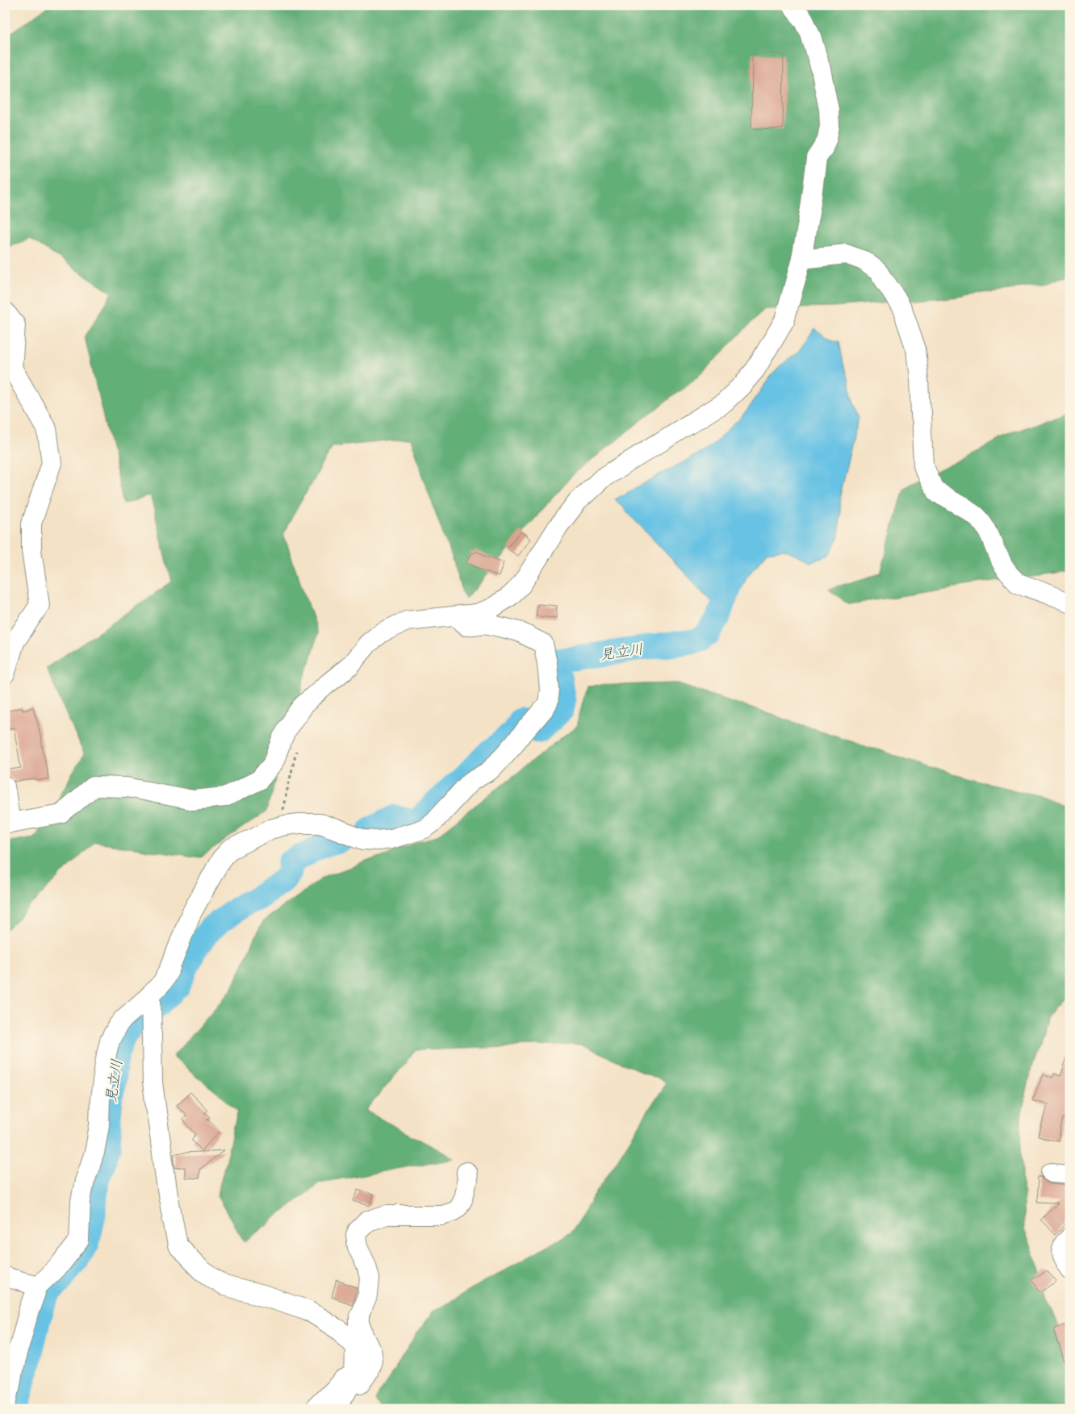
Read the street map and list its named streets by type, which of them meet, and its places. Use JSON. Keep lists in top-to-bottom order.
{
  "water": ["見立川"]
}
